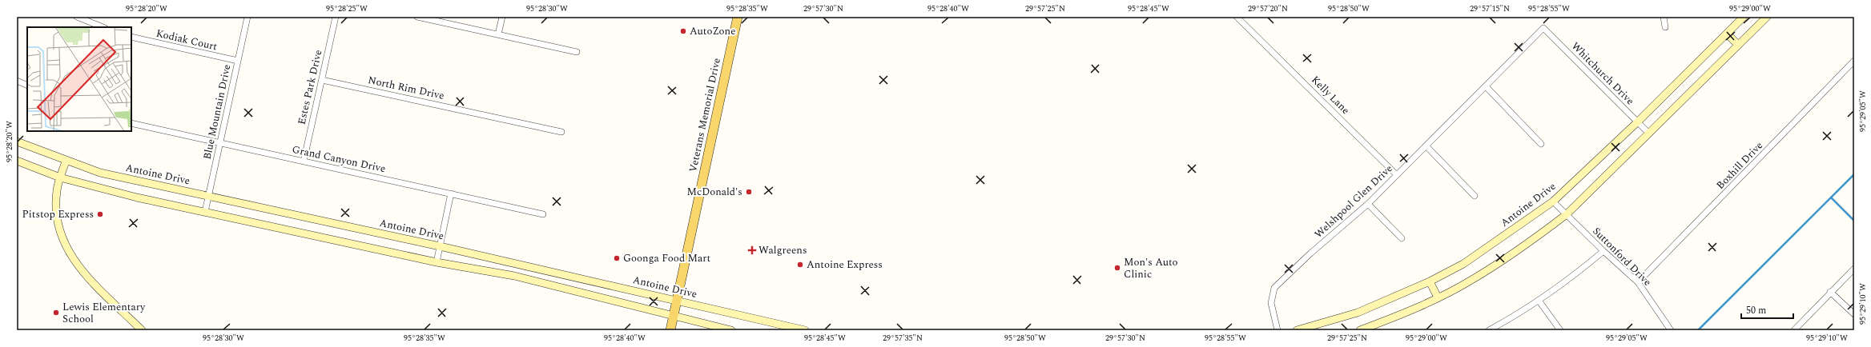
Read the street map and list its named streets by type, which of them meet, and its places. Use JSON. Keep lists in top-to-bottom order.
{
  "streets": {
    "main road": ["Veterans Memorial Drive", "Antoine Drive"],
    "street": [
      "Kodiak Court",
      "Whitchurch Drive",
      "Estes Park Drive",
      "North Rim Drive",
      "Kelly Lane",
      "Blue Mountain Drive",
      "Grand Canyon Drive",
      "Boxhill Drive",
      "Welshpool Glen Drive",
      "Suttonford Drive"
    ]
  },
  "crossings": [
    ["Kodiak Court", "Blue Mountain Drive"],
    ["Whitchurch Drive", "Antoine Drive"],
    ["Whitchurch Drive", "Welshpool Glen Drive"],
    ["Estes Park Drive", "North Rim Drive"],
    ["Estes Park Drive", "Grand Canyon Drive"],
    ["Kelly Lane", "Welshpool Glen Drive"],
    ["Blue Mountain Drive", "Grand Canyon Drive"],
    ["Blue Mountain Drive", "Antoine Drive"],
    ["Veterans Memorial Drive", "Antoine Drive"],
    ["Boxhill Drive", "Suttonford Drive"],
    ["Antoine Drive", "Suttonford Drive"]
  ],
  "places": {
    "other": [
      "AutoZone",
      "McDonald's",
      "Pitstop Express",
      "Goonga Food Mart",
      "Antoine Express",
      "Mon's Auto Clinic",
      "Lewis Elementary School"
    ],
    "health": ["Walgreens"]
  },
  "scale_bar": "50 m",
  "coordinates": [
    "95°28'20\"W",
    "95°28'25\"W",
    "95°28'30\"W",
    "95°28'35\"W",
    "29°57'30\"N",
    "95°28'40\"W",
    "29°57'25\"N",
    "95°28'45\"W",
    "29°57'20\"N",
    "95°28'50\"W",
    "29°57'15\"N",
    "95°28'55\"W",
    "95°29'00\"W",
    "95°29'05\"W",
    "95°29'10\"W",
    "29°57'35\"N"
  ]
}
